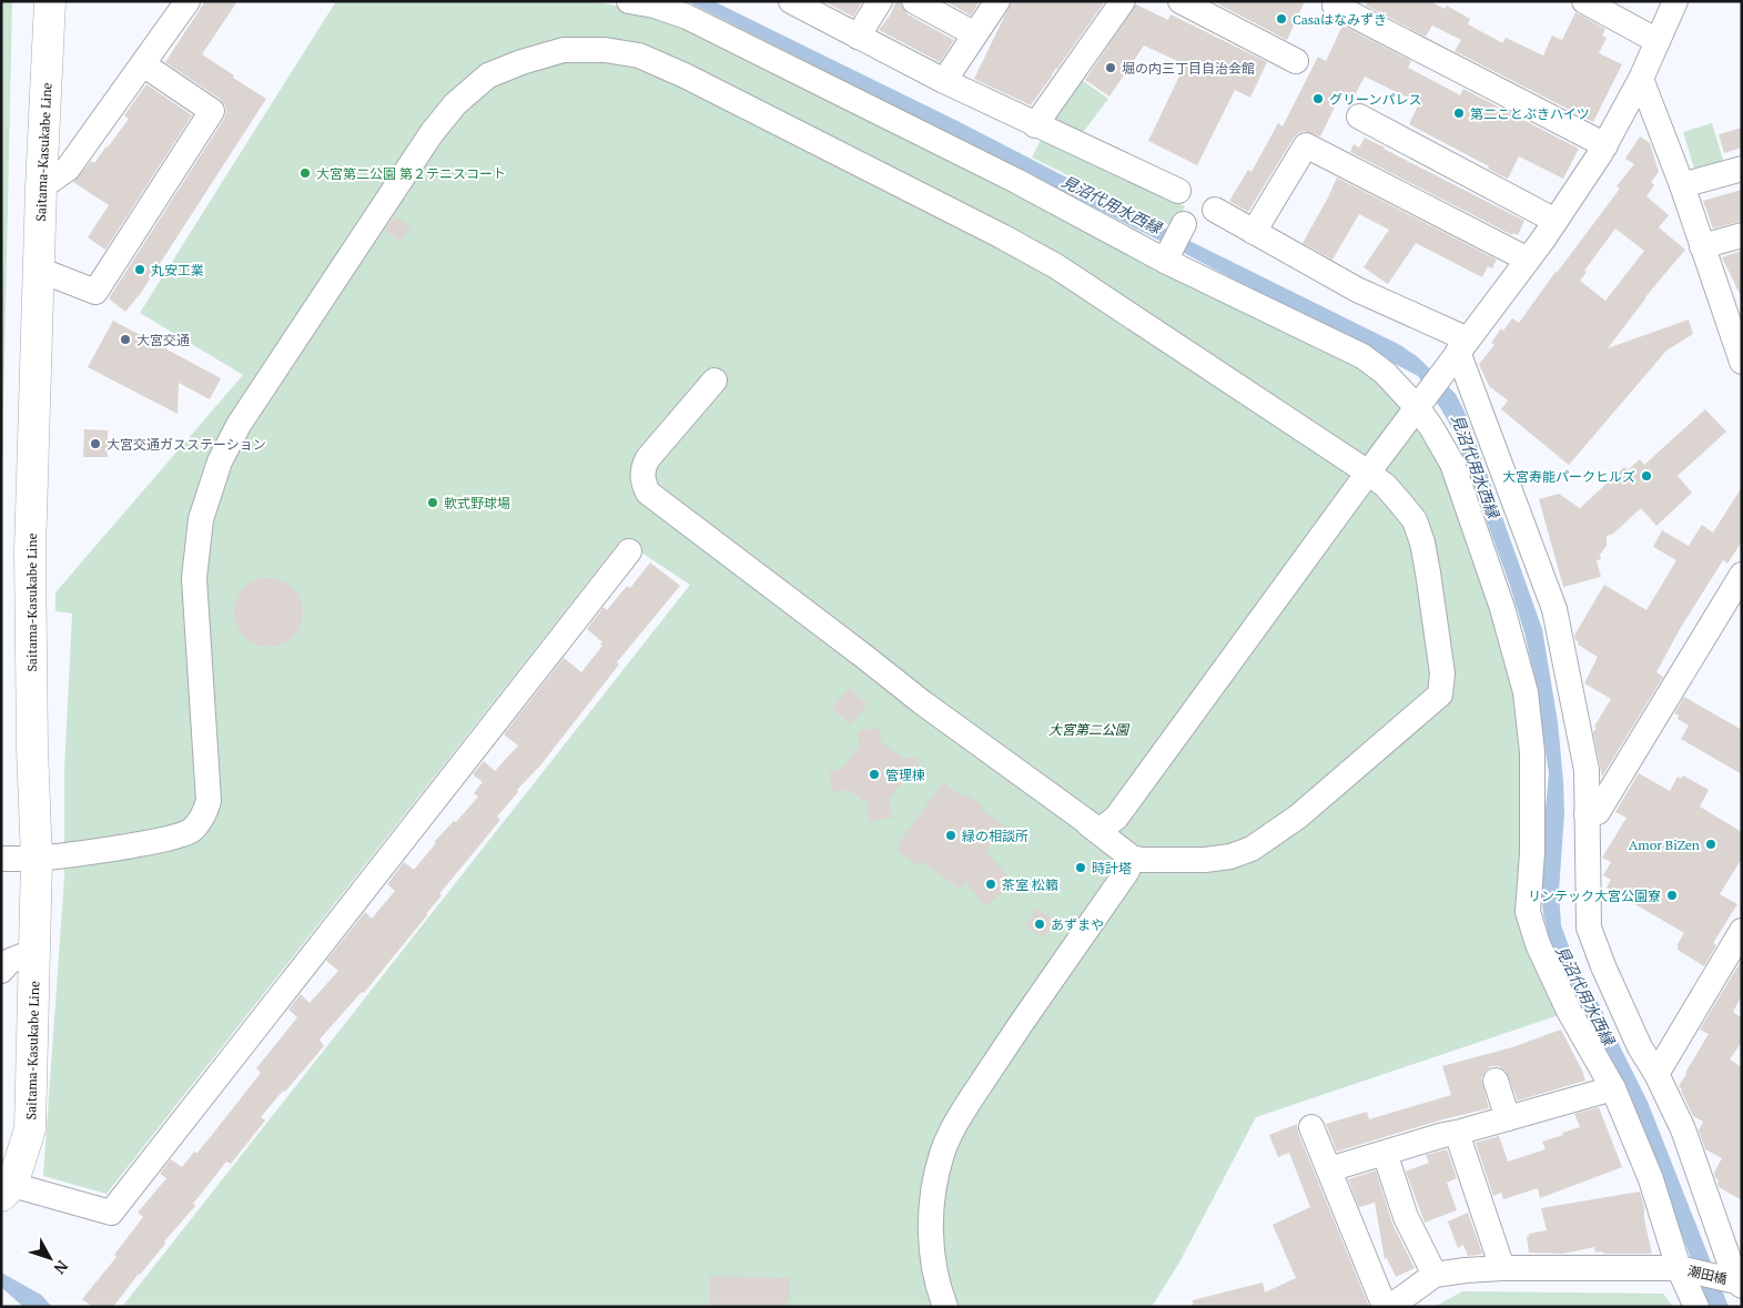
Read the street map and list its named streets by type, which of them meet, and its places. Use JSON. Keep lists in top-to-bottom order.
{
  "streets": {
    "main road": ["Saitama-Kasukabe Line"],
    "street": ["潮田橋"]
  },
  "water": ["見沼代用水西縁"],
  "parks": ["大宮第二公園"],
  "places": [
    "Casaはなみずき",
    "堀の内三丁目自治会館",
    "グリーンパレス",
    "第二ことぶきハイツ",
    "大宮第二公園 第２テニスコート",
    "丸安工業",
    "大宮交通",
    "大宮交通ガスステーション",
    "大宮寿能パークヒルズ",
    "軟式野球場",
    "管理棟",
    "緑の相談所",
    "Amor BiZen",
    "時計塔",
    "茶室 松籟",
    "リンテック大宮公園寮",
    "あずまや"
  ],
  "north": "bottom right"
}
